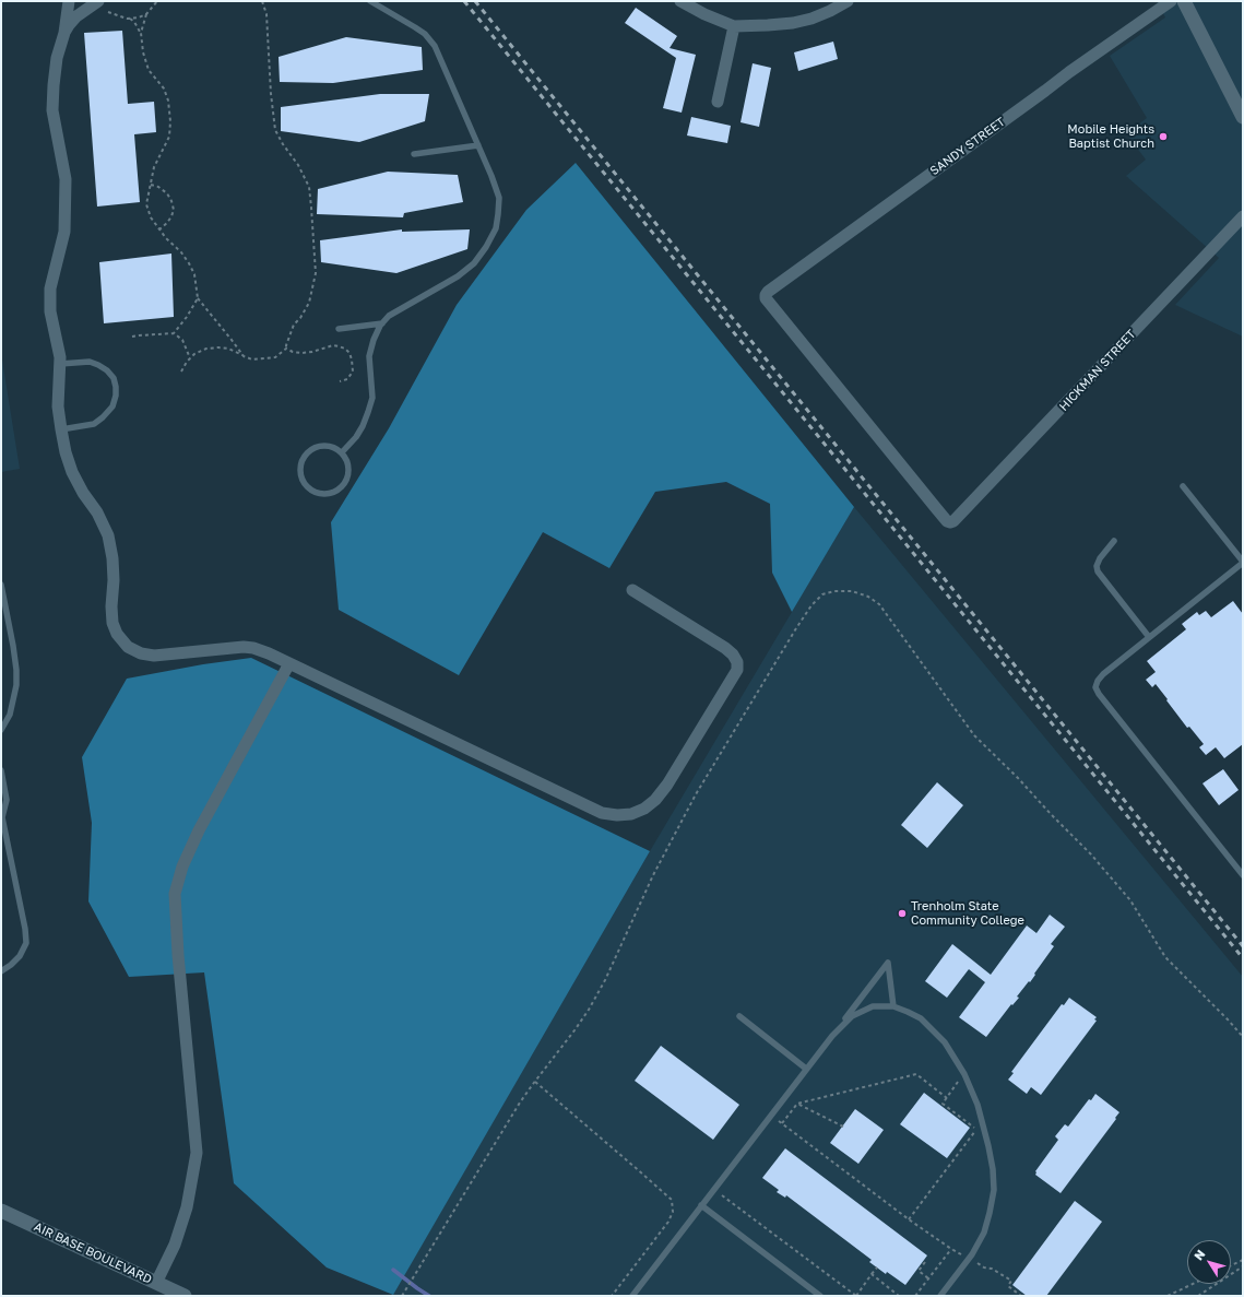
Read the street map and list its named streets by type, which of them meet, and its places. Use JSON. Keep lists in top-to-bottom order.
{
  "streets": {
    "street": ["SANDY STREET", "HICKMAN STREET", "AIR BASE BOULEVARD"]
  },
  "crossings": [
    ["SANDY STREET", "HICKMAN STREET"]
  ],
  "places": ["Mobile Heights Baptist Church", "Trenholm State Community College"],
  "north": "top left"
}
